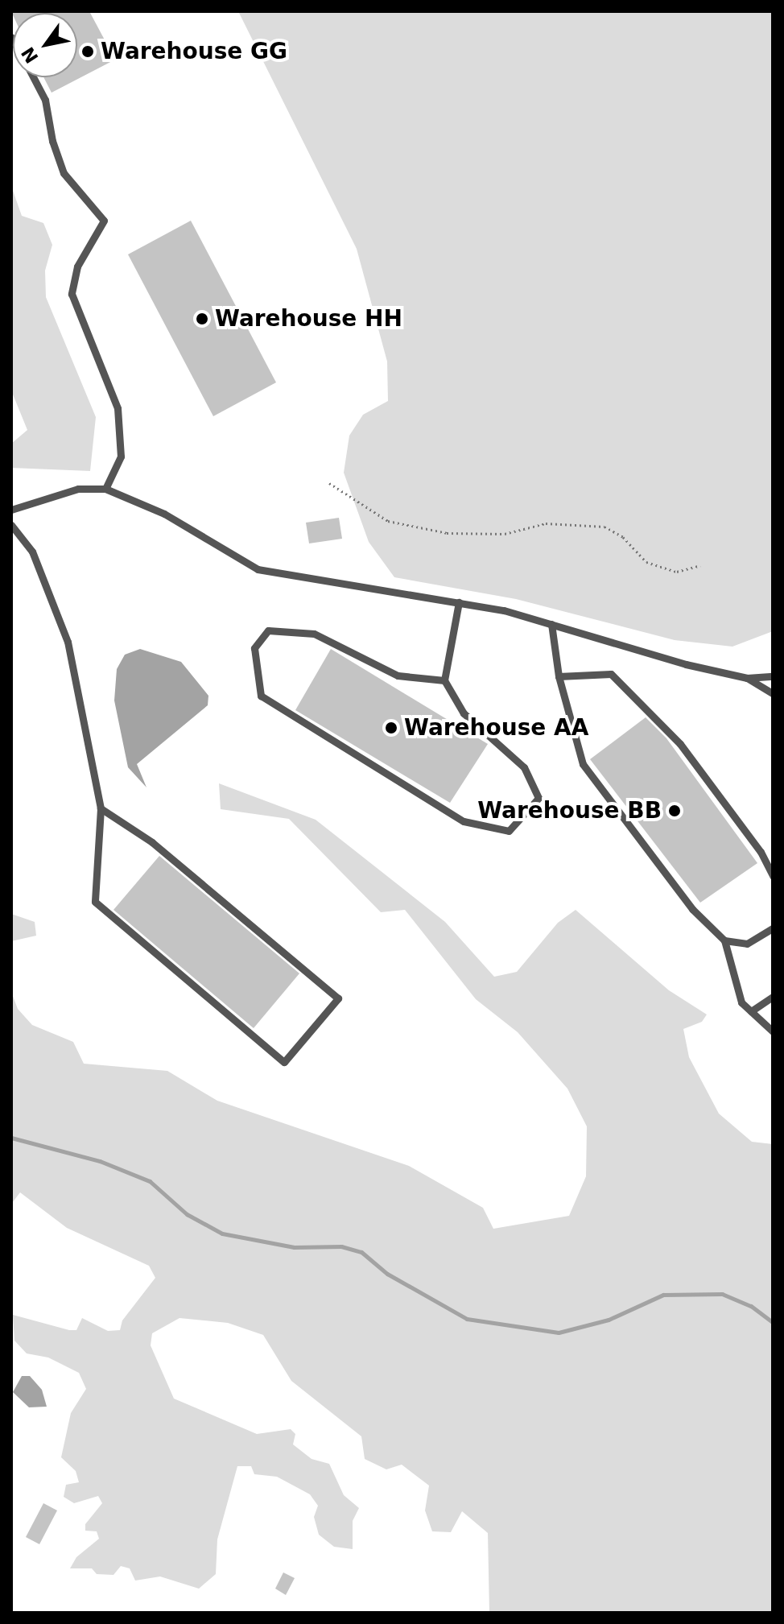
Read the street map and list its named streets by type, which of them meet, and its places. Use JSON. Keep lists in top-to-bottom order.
{
  "places": [
    "Warehouse GG",
    "Warehouse HH",
    "Warehouse AA",
    "Warehouse BB"
  ],
  "north": "bottom left"
}
